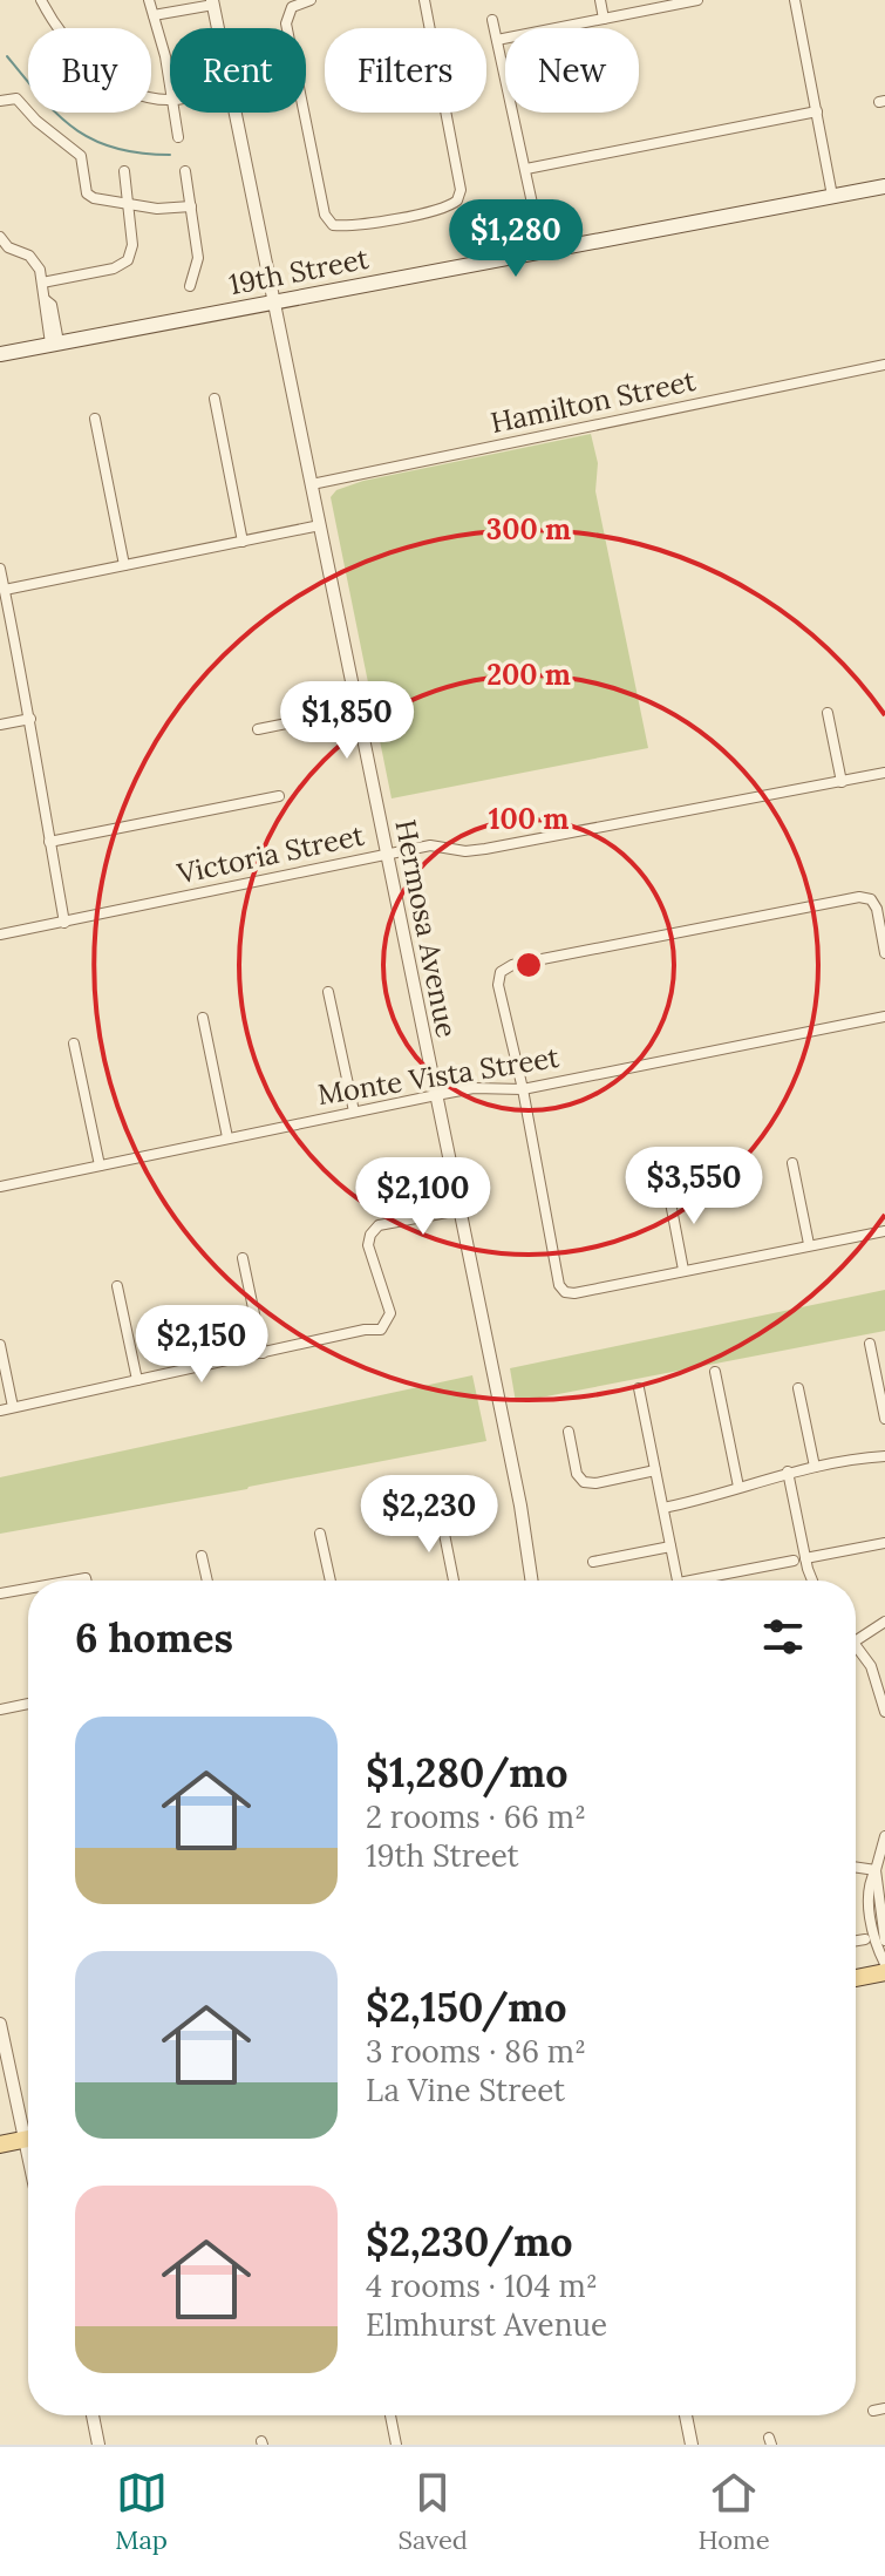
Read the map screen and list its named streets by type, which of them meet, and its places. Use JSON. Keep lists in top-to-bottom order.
{
  "streets": {
    "main road": ["19th Street"],
    "street": [
      "Hamilton Street",
      "Victoria Street",
      "Hermosa Avenue",
      "Monte Vista Street"
    ]
  },
  "crossings": [
    ["19th Street", "Hermosa Avenue"],
    ["Hamilton Street", "Hermosa Avenue"],
    ["Victoria Street", "Hermosa Avenue"],
    ["Hermosa Avenue", "Monte Vista Street"]
  ],
  "page": {
    "chip": [
      "Buy",
      "Rent",
      "Filters",
      "New"
    ],
    "price": [
      "$1,280",
      "$1,850",
      "$3,550",
      "$2,100",
      "$2,150",
      "$2,230"
    ],
    "heading": "6 homes",
    "list": [
      {
        "name": "$1,280/mo",
        "note": "2 rooms · 66 m² · 19th Street"
      },
      {
        "name": "$2,150/mo",
        "note": "3 rooms · 86 m² · La Vine Street"
      },
      {
        "name": "$2,230/mo",
        "note": "4 rooms · 104 m² · Elmhurst Avenue"
      }
    ],
    "tabs": ["Map", "Saved", "Home"]
  },
  "rings": ["300 m", "200 m", "100 m"]
}
